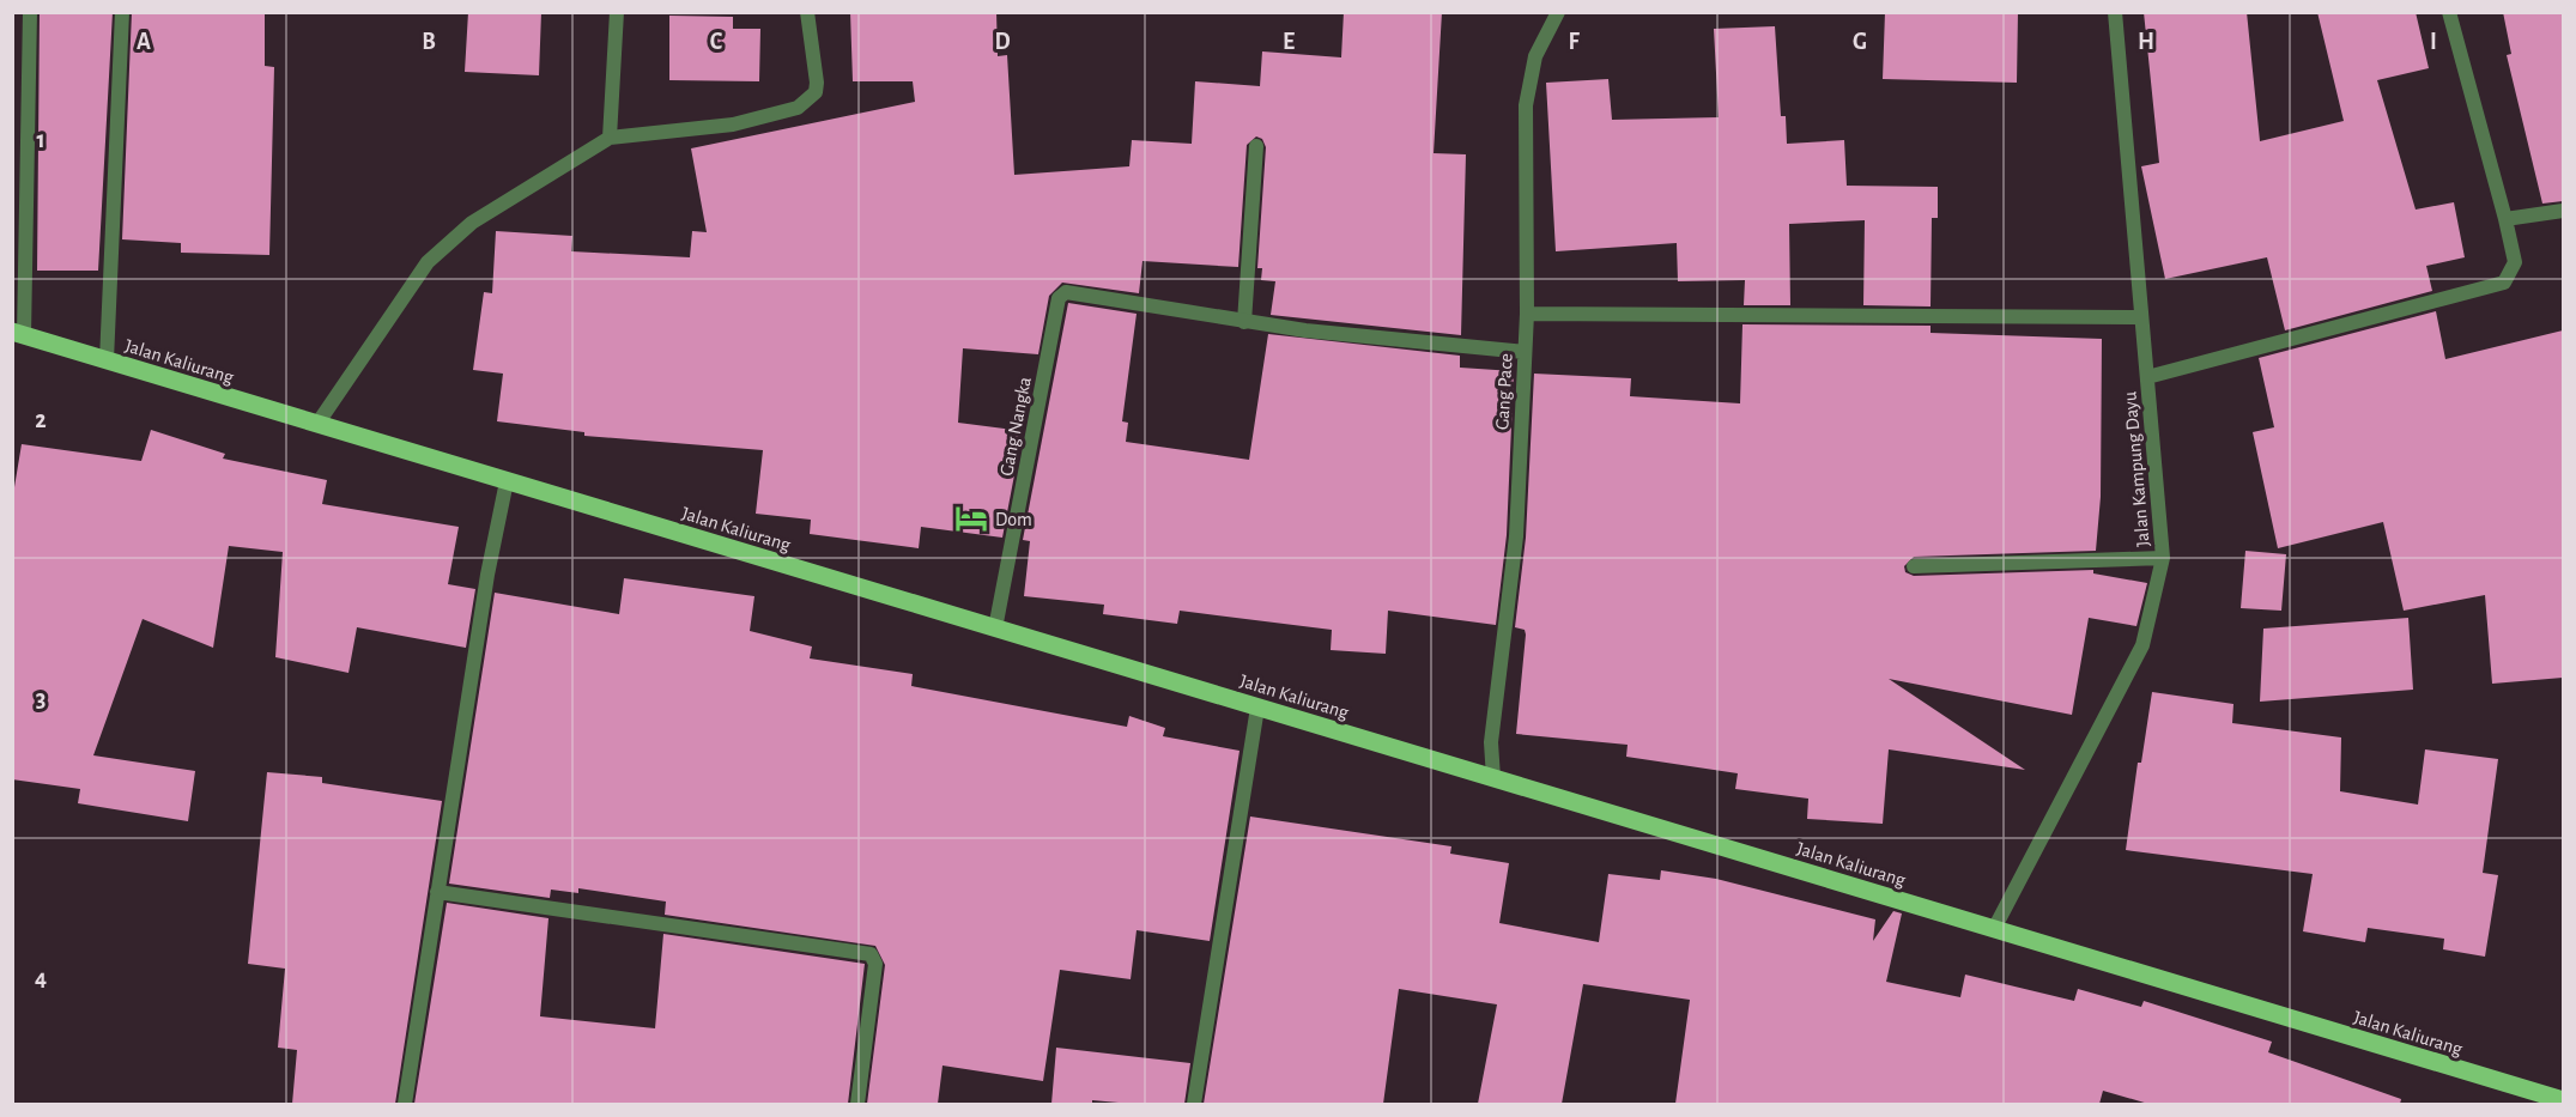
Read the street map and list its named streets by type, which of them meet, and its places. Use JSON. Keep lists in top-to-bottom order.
{
  "streets": {
    "main road": ["Jalan Kaliurang"],
    "street": ["Gang Pace", "Gang Nangka", "Jalan Kampung Dayu"]
  },
  "crossings": [
    ["Jalan Kaliurang", "Gang Pace"],
    ["Jalan Kaliurang", "Gang Nangka"],
    ["Jalan Kaliurang", "Jalan Kampung Dayu"]
  ],
  "places": {
    "hotel": ["Dom"]
  },
  "grid": {
    "columns": [
      "A",
      "B",
      "C",
      "D",
      "E",
      "F",
      "G",
      "H",
      "I"
    ],
    "rows": [
      "1",
      "2",
      "3",
      "4"
    ]
  }
}
